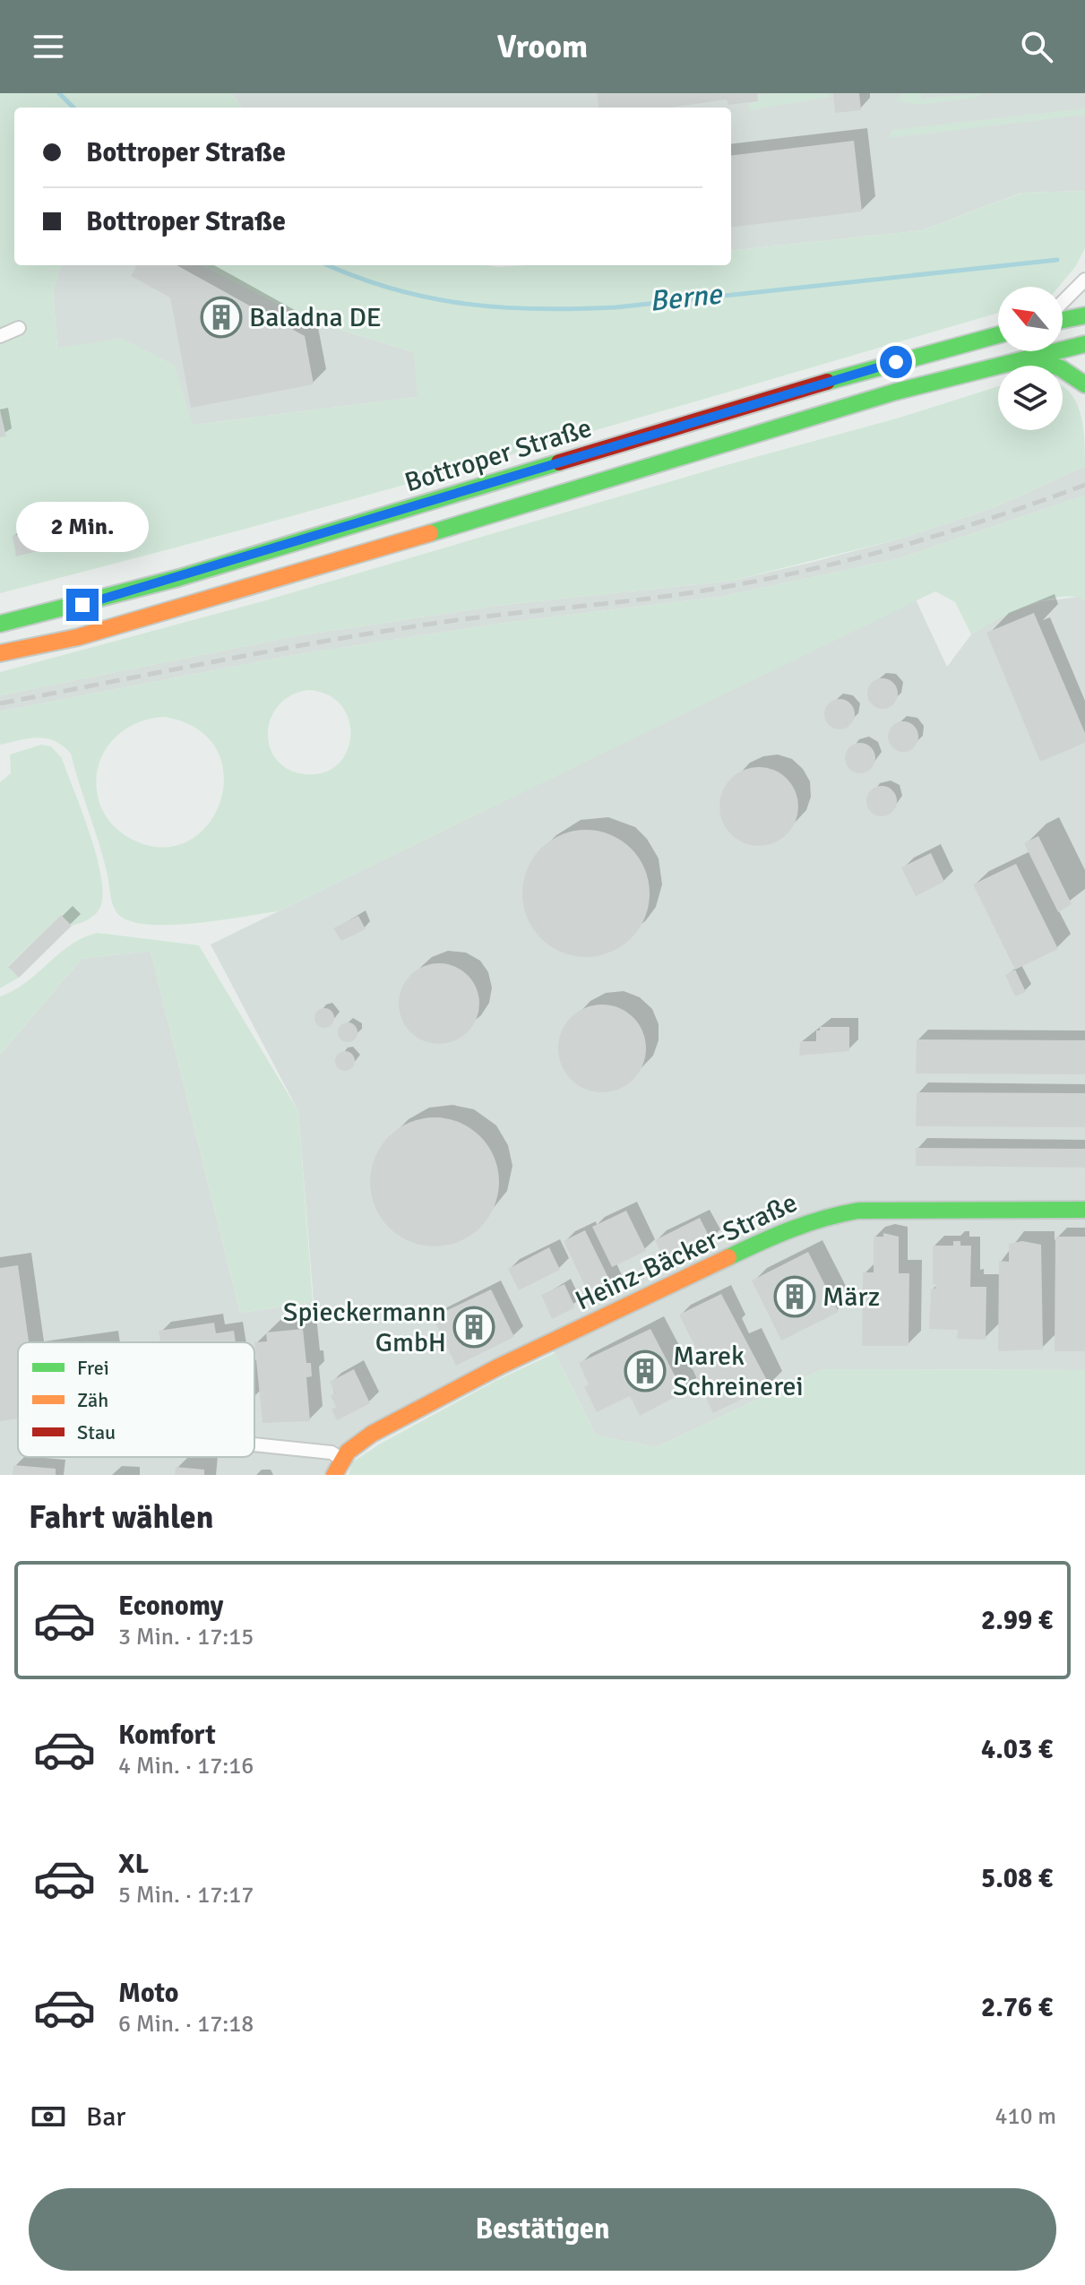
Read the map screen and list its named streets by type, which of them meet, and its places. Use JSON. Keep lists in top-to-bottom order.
{
  "streets": {
    "main road": ["Bottroper Straße", "Heinz-Bäcker-Straße"]
  },
  "water": ["Berne"],
  "places": {
    "building": [
      "Baladna DE",
      "März",
      "Spieckermann GmbH",
      "Marek Schreinerei"
    ]
  },
  "legend": ["Frei", "Zäh", "Stau"],
  "north": "top left",
  "page": {
    "header": "Vroom",
    "banner": ["Bottroper Straße", "Bottroper Straße"],
    "bubble": "2 Min.",
    "heading": "Fahrt wählen",
    "list": [
      {
        "name": "Economy",
        "note": "3 Min. · 17:15",
        "value": "2.99 €"
      },
      {
        "name": "Komfort",
        "note": "4 Min. · 17:16",
        "value": "4.03 €"
      },
      {
        "name": "XL",
        "note": "5 Min. · 17:17",
        "value": "5.08 €"
      },
      {
        "name": "Moto",
        "note": "6 Min. · 17:18",
        "value": "2.76 €"
      }
    ],
    "pay": ["Bar", "410 m"],
    "buttons": "Bestätigen"
  }
}
